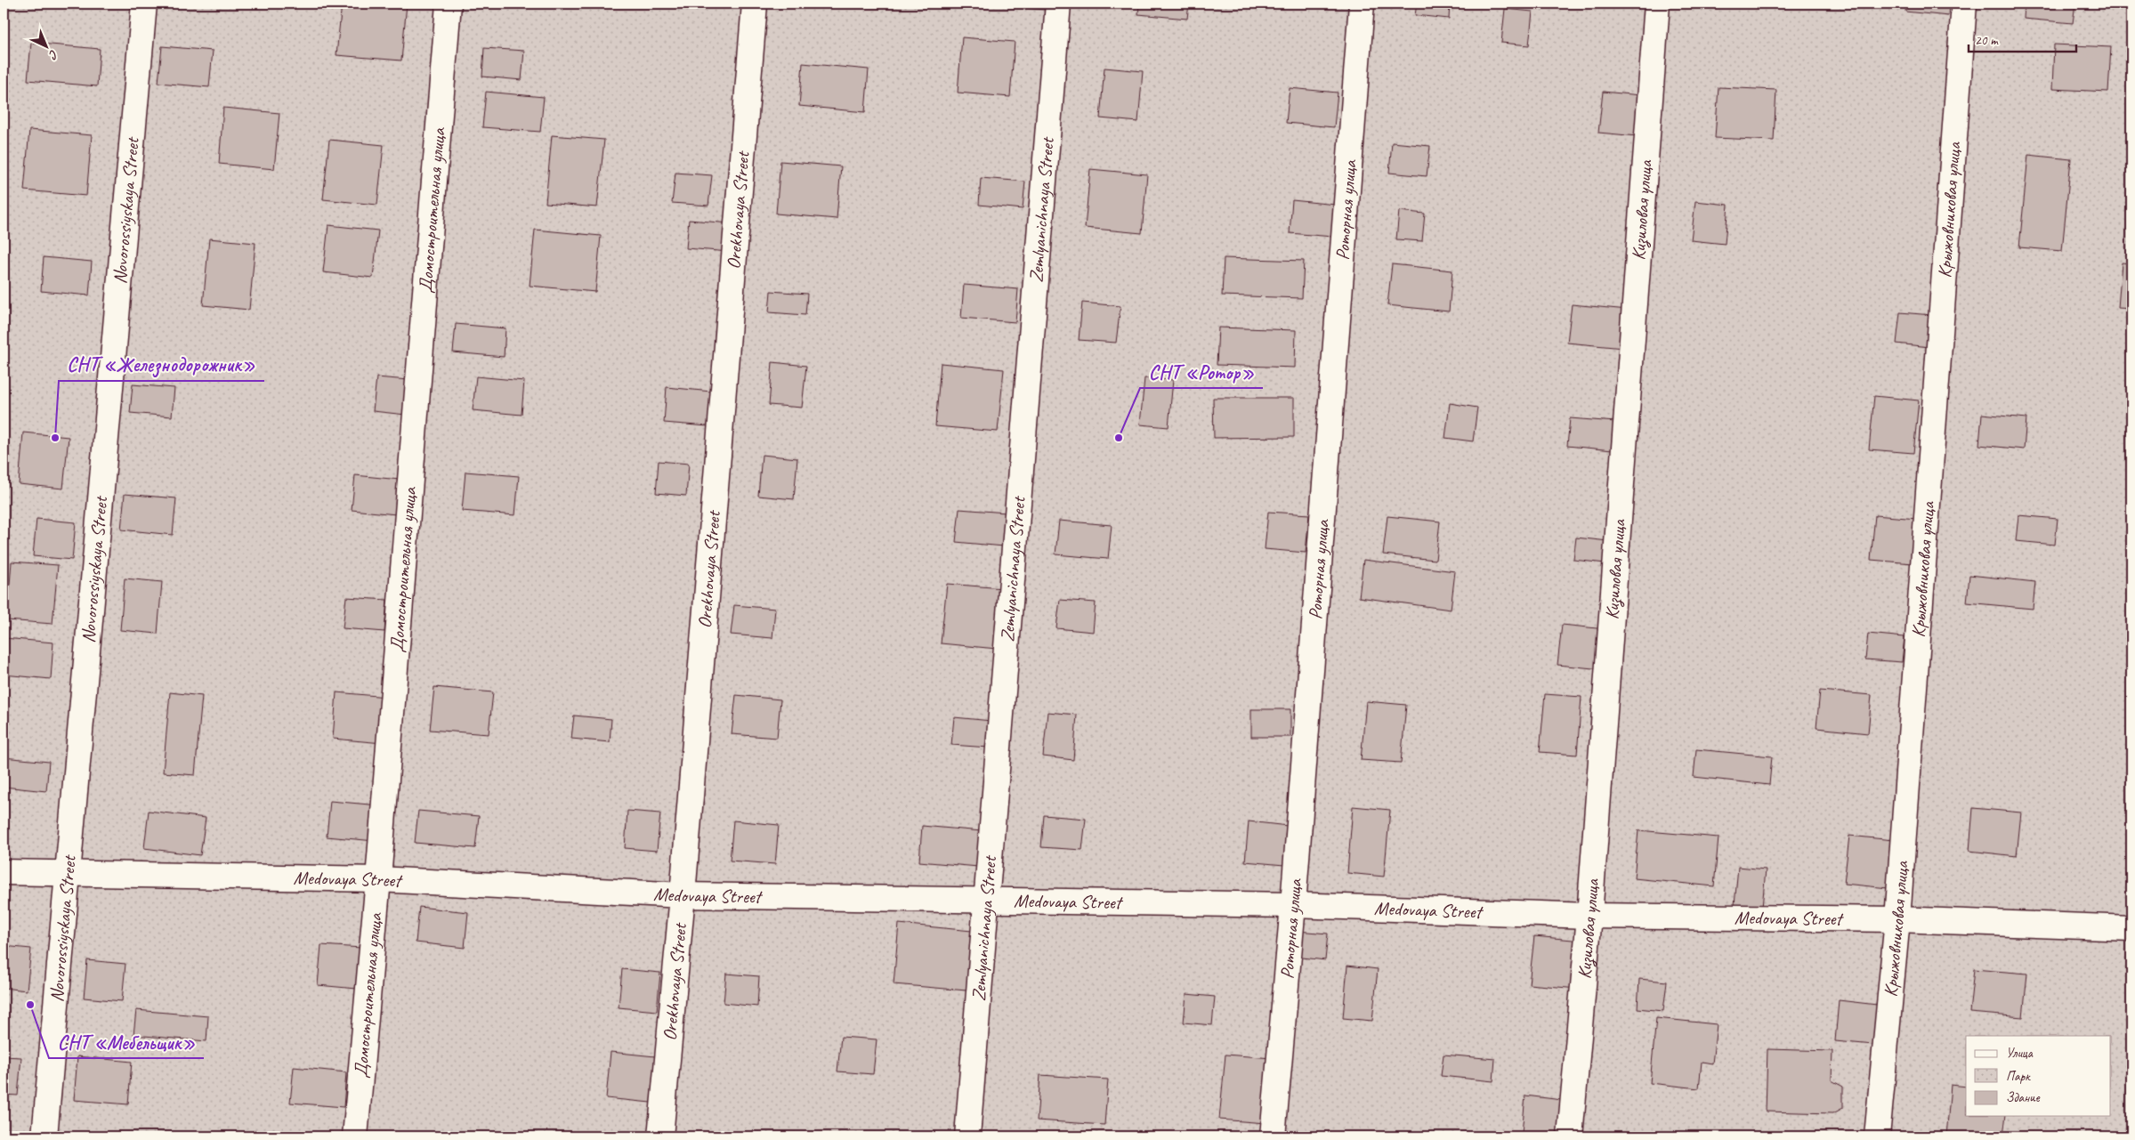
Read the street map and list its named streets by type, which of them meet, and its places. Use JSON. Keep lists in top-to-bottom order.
{
  "streets": {
    "street": [
      "Novorossiyskaya Street",
      "Домостроительная улица",
      "Orekhovaya Street",
      "Zemlyanichnaya Street",
      "Роторная улица",
      "Кизиловая улица",
      "Крыжовниковая улица",
      "Medovaya Street"
    ]
  },
  "crossings": [
    ["Novorossiyskaya Street", "Medovaya Street"],
    ["Домостроительная улица", "Medovaya Street"],
    ["Orekhovaya Street", "Medovaya Street"],
    ["Zemlyanichnaya Street", "Medovaya Street"],
    ["Роторная улица", "Medovaya Street"],
    ["Кизиловая улица", "Medovaya Street"],
    ["Крыжовниковая улица", "Medovaya Street"]
  ],
  "places": ["СНТ «Железнодорожник»", "СНТ «Ротор»", "СНТ «Мебельщик»"],
  "legend": ["Улица", "Парк", "Здание"],
  "scale_bar": "20 m",
  "north": "bottom right"
}
